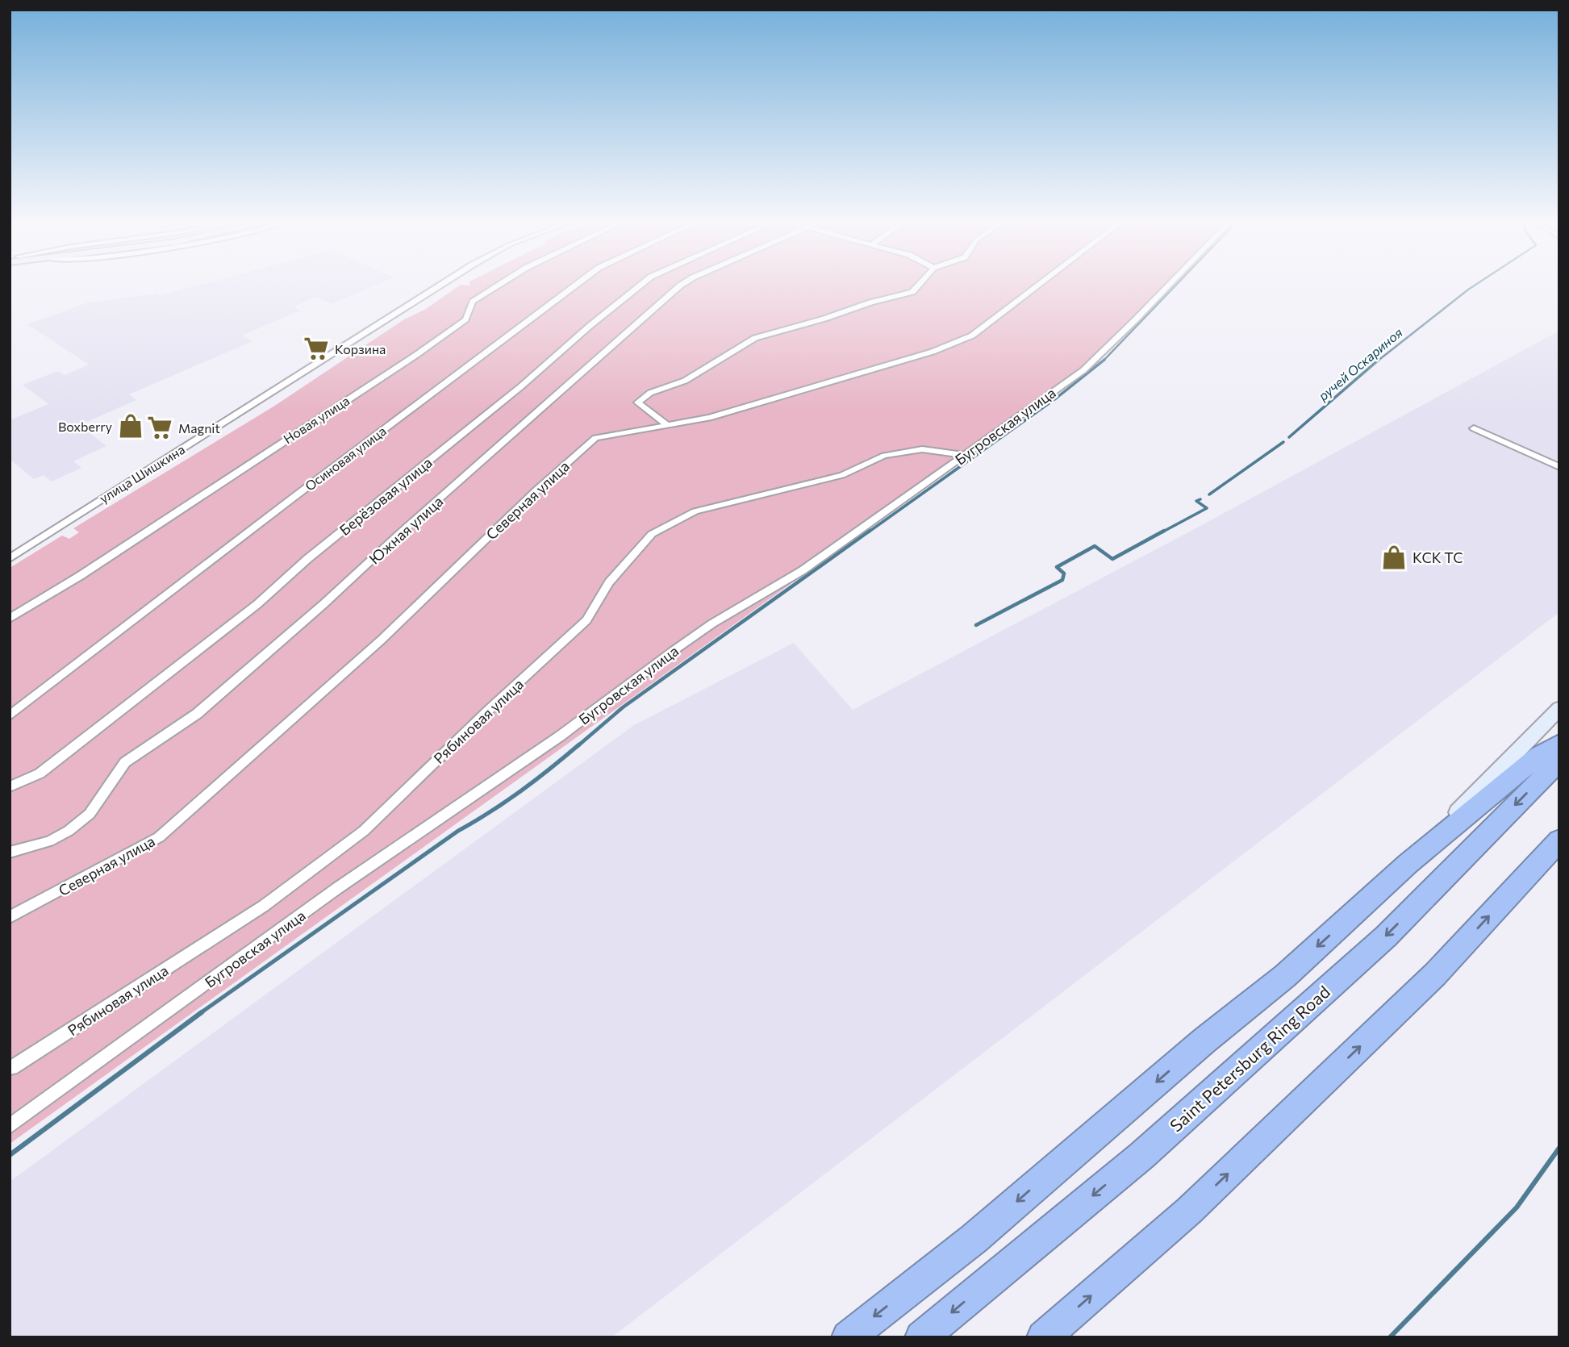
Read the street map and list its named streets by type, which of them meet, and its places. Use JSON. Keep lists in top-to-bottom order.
{
  "streets": {
    "highway": ["Saint Petersburg Ring Road"],
    "street": [
      "Новая улица",
      "Бугровская улица",
      "Осиновая улица",
      "улица Шишкина",
      "Берёзовая улица",
      "Северная улица",
      "Южная улица",
      "Рябиновая улица"
    ]
  },
  "crossings": [
    ["Бугровская улица", "Рябиновая улица"]
  ],
  "water": ["ручей Оскариноя"],
  "places": {
    "supermarket": ["Корзина", "Magnit"],
    "shop": ["Boxberry", "КСК ТС"]
  }
}
